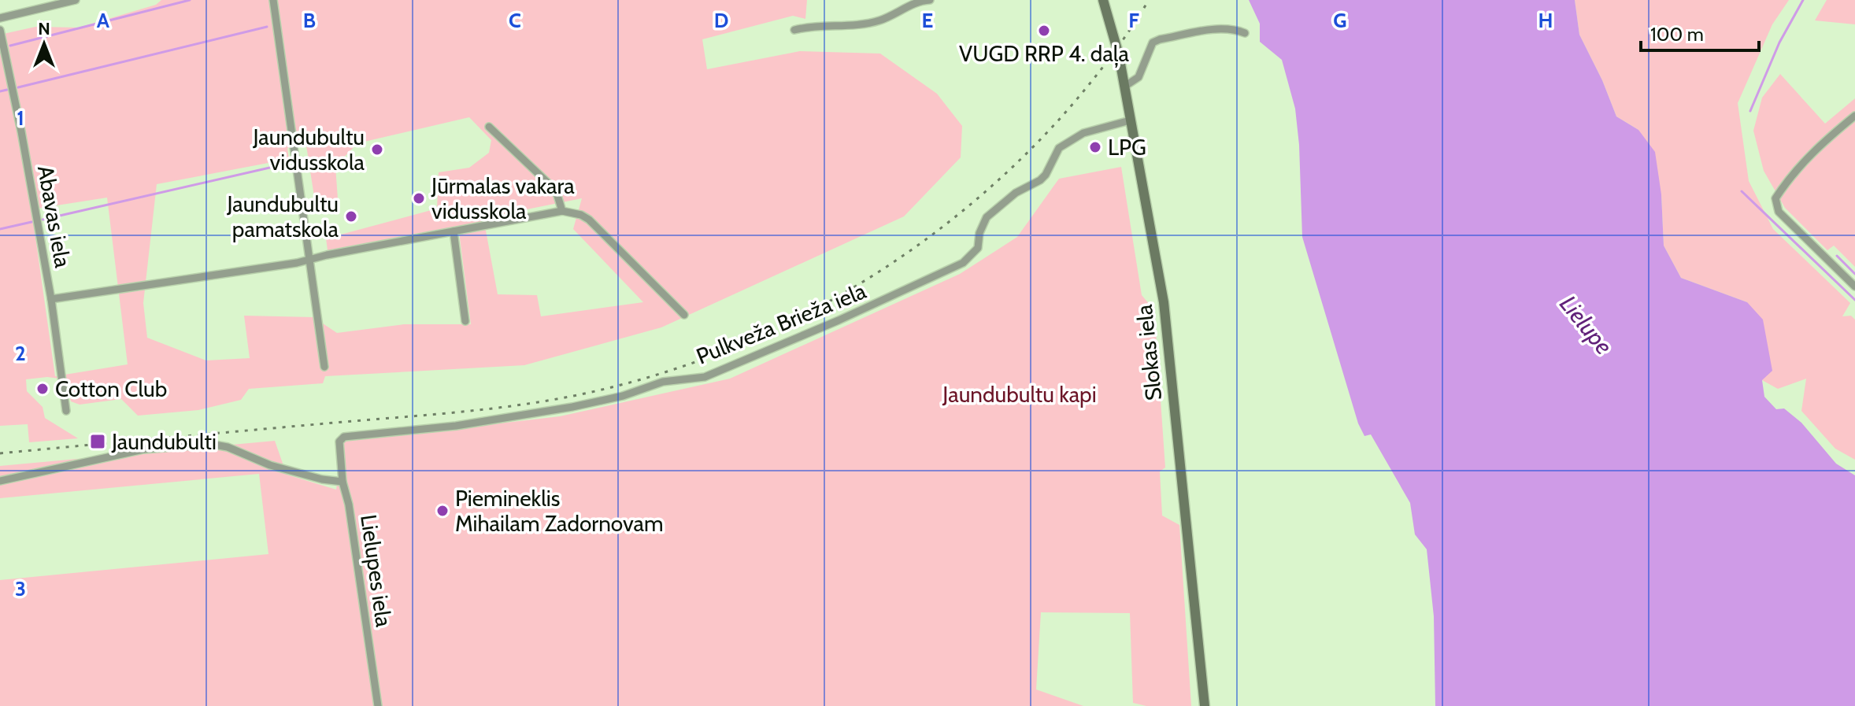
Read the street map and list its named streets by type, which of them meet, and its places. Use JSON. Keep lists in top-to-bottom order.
{
  "streets": {
    "main road": ["Slokas iela"],
    "street": ["Abavas iela", "Pulkveža Brieža iela", "Lielupes iela"]
  },
  "crossings": [
    ["Pulkveža Brieža iela", "Slokas iela"],
    ["Pulkveža Brieža iela", "Lielupes iela"]
  ],
  "water": ["Lielupe"],
  "parks": ["Jaundubultu kapi"],
  "places": {
    "other": [
      "VUGD RRP 4. daļa",
      "LPG",
      "Jaundubultu vidusskola",
      "Jūrmalas vakara vidusskola",
      "Jaundubultu pamatskola",
      "Cotton Club",
      "Piemineklis Mihailam Zadornovam"
    ],
    "transit": ["Jaundubulti"]
  },
  "scale_bar": "100 m",
  "north": "top",
  "grid": {
    "columns": [
      "A",
      "B",
      "C",
      "D",
      "E",
      "F",
      "G",
      "H"
    ],
    "rows": ["1", "2", "3"]
  }
}
